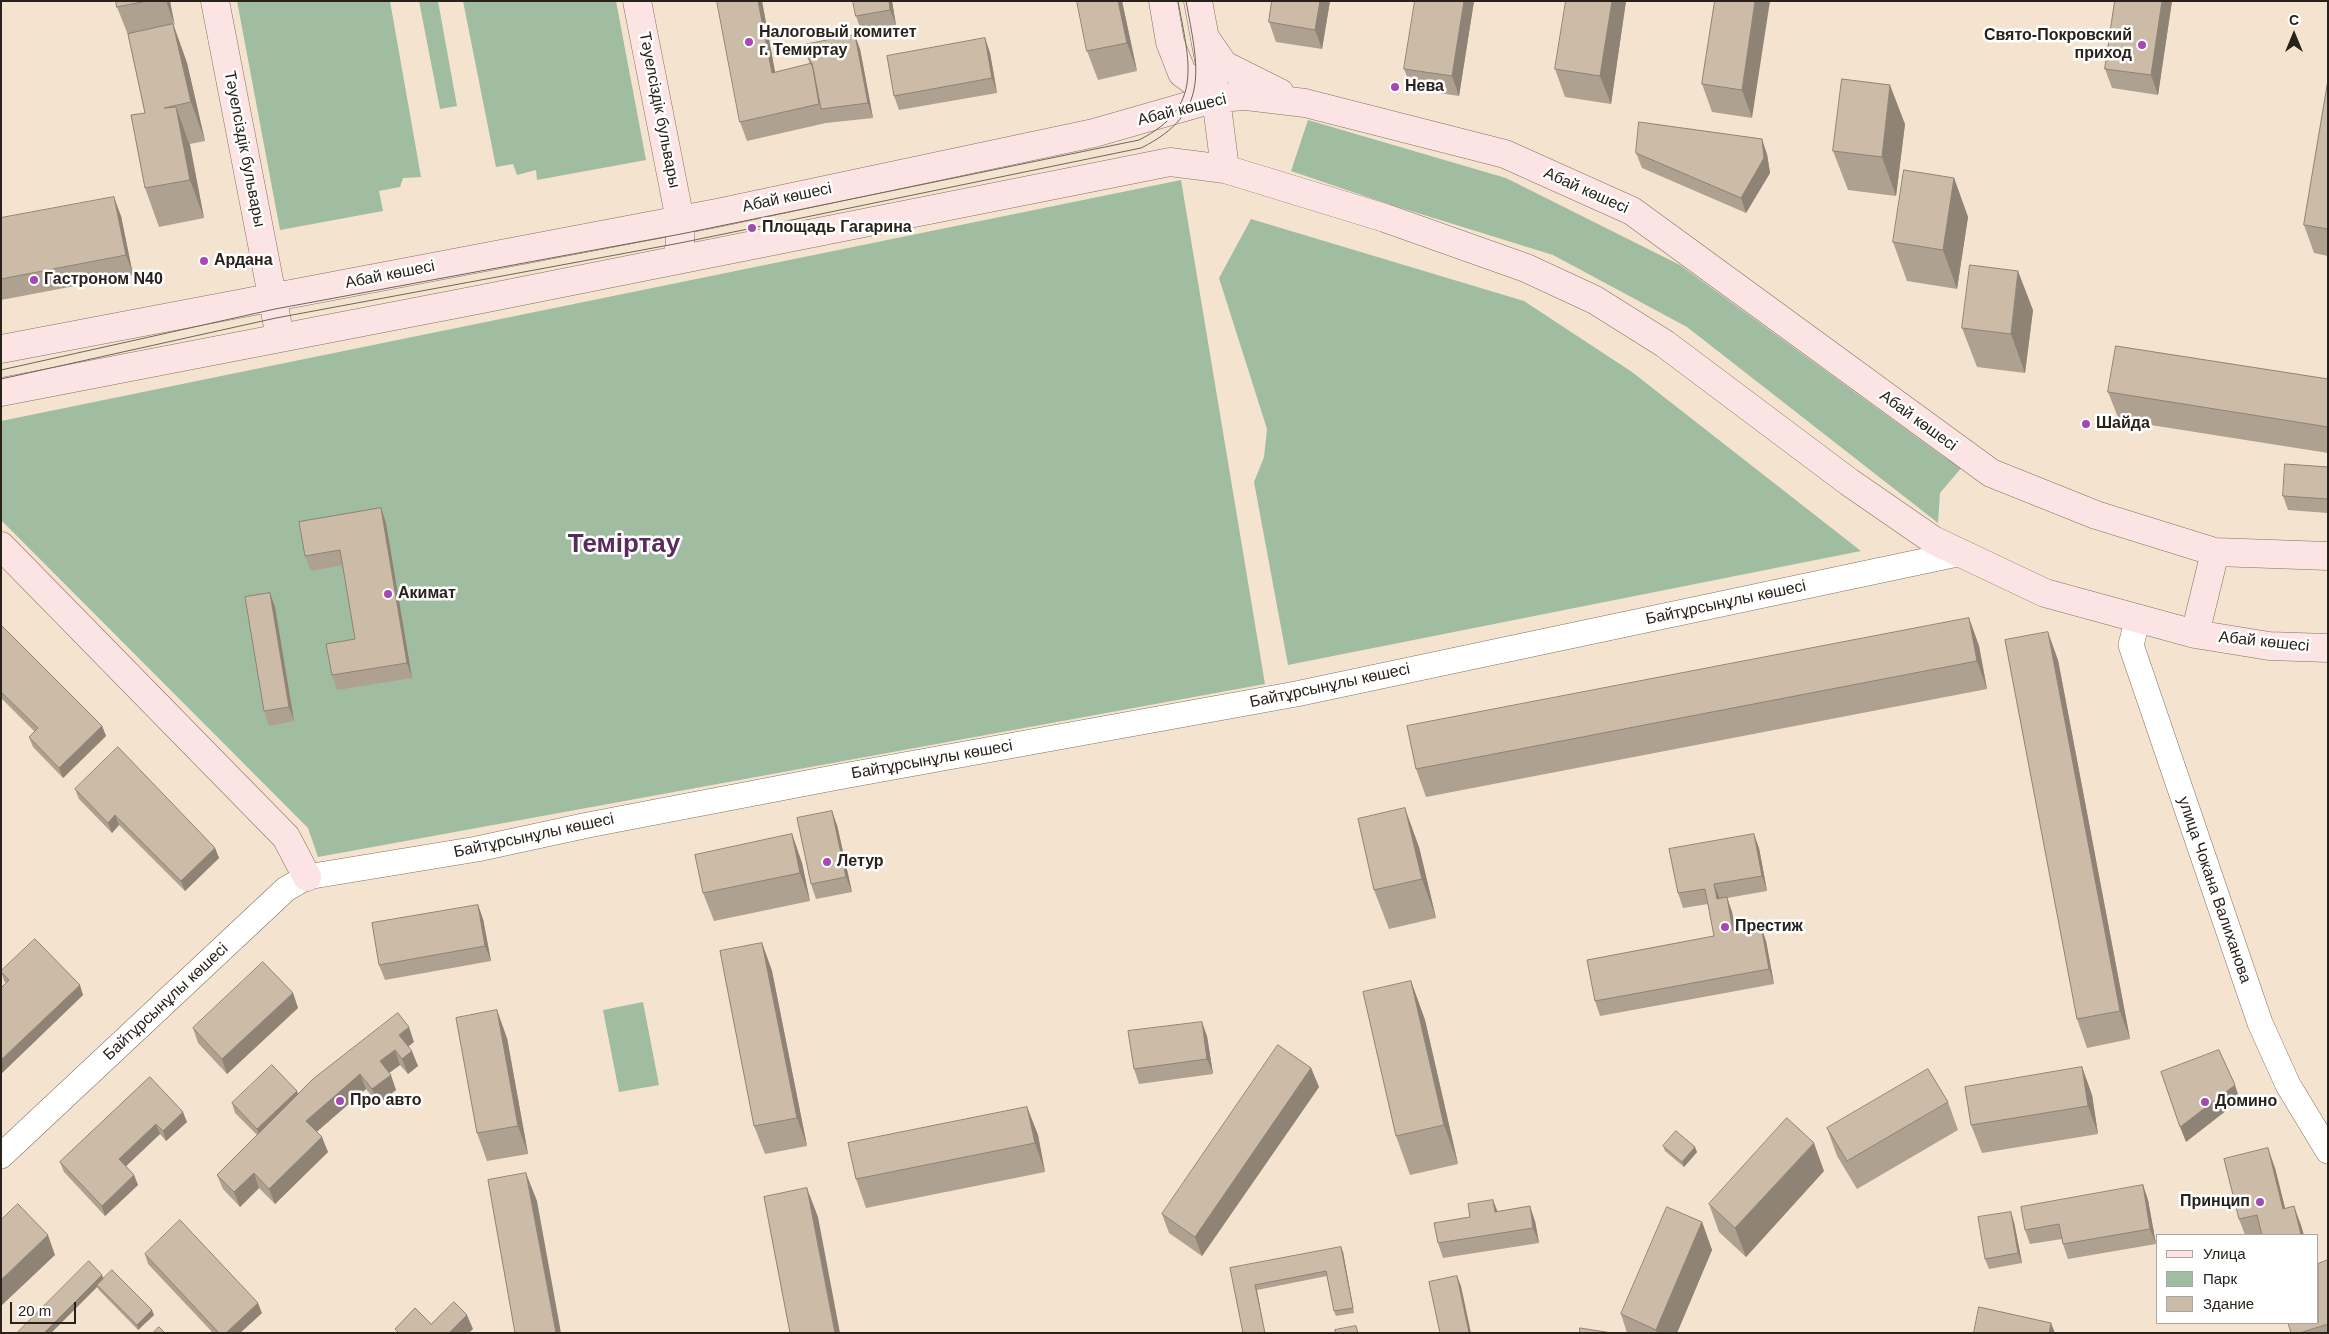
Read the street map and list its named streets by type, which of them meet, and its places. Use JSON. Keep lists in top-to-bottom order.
{
  "streets": {
    "street": [
      "Тәуелсіздік бульвары",
      "Абай көшесі",
      "Байтұрсынұлы көшесі",
      "улица Чокана Валиханова"
    ]
  },
  "crossings": [
    ["Тәуелсіздік бульвары", "Абай көшесі"],
    ["Абай көшесі", "Байтұрсынұлы көшесі"],
    ["Абай көшесі", "улица Чокана Валиханова"]
  ],
  "districts": ["Теміртау"],
  "places": [
    "Налоговый комитет г. Темиртау",
    "Свято-Покровский приход",
    "Нева",
    "Площадь Гагарина",
    "Ардана",
    "Гастроном N40",
    "Шайда",
    "Акимат",
    "Летур",
    "Престиж",
    "Про авто",
    "Домино",
    "Принцип"
  ],
  "legend": ["Улица", "Парк", "Здание"],
  "scale_bar": "20 m",
  "north": "top"
}
